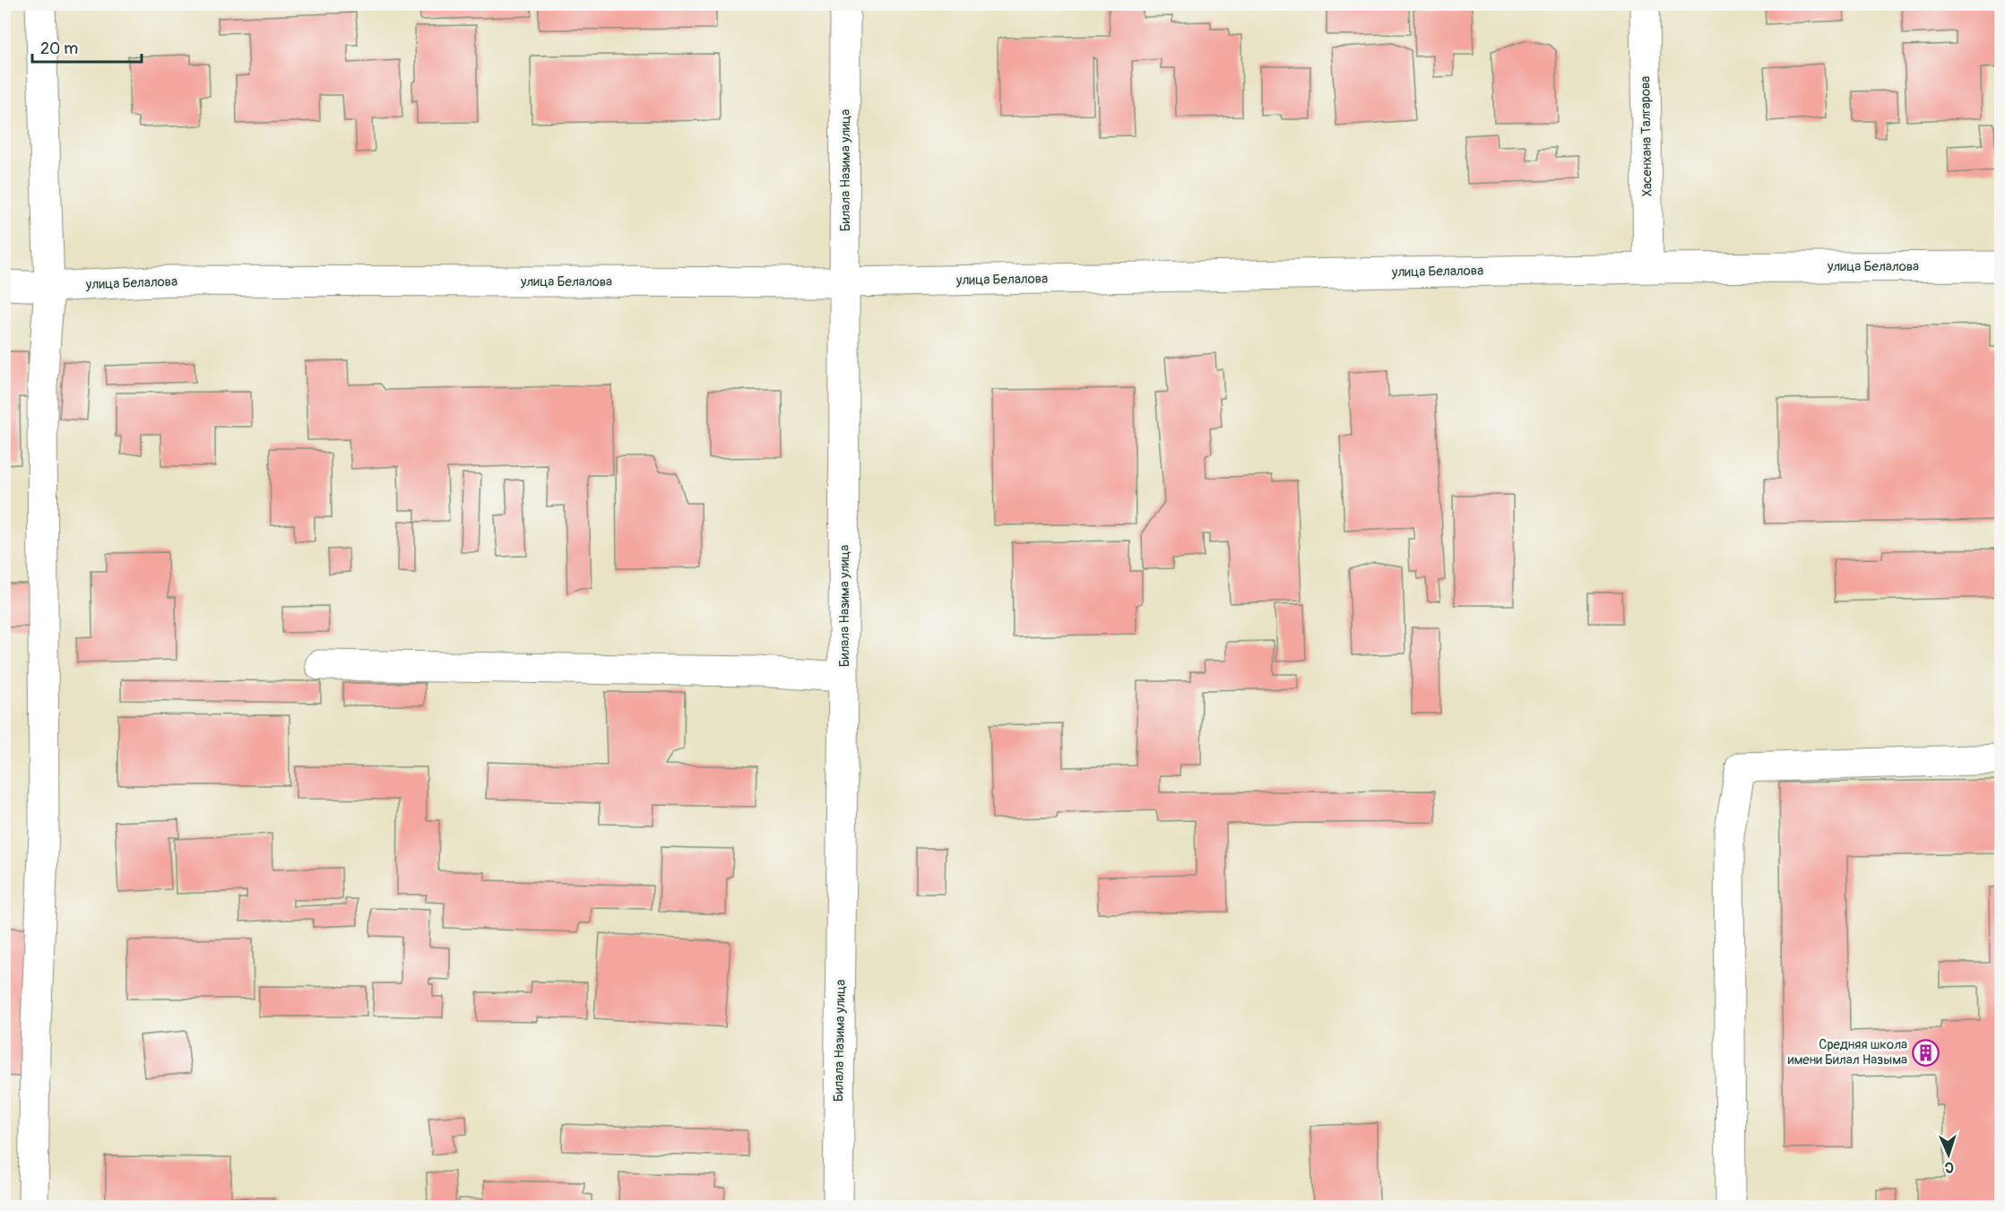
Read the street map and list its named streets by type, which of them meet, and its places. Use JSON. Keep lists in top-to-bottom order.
{
  "streets": {
    "street": ["Хасенхана Талгарова", "Билала Назима улица", "улица Белалова"]
  },
  "crossings": [
    ["Хасенхана Талгарова", "улица Белалова"],
    ["Билала Назима улица", "улица Белалова"]
  ],
  "places": {
    "building": ["Средняя школа имени Билал Назыма"]
  },
  "scale_bar": "20 m",
  "north": "bottom"
}
